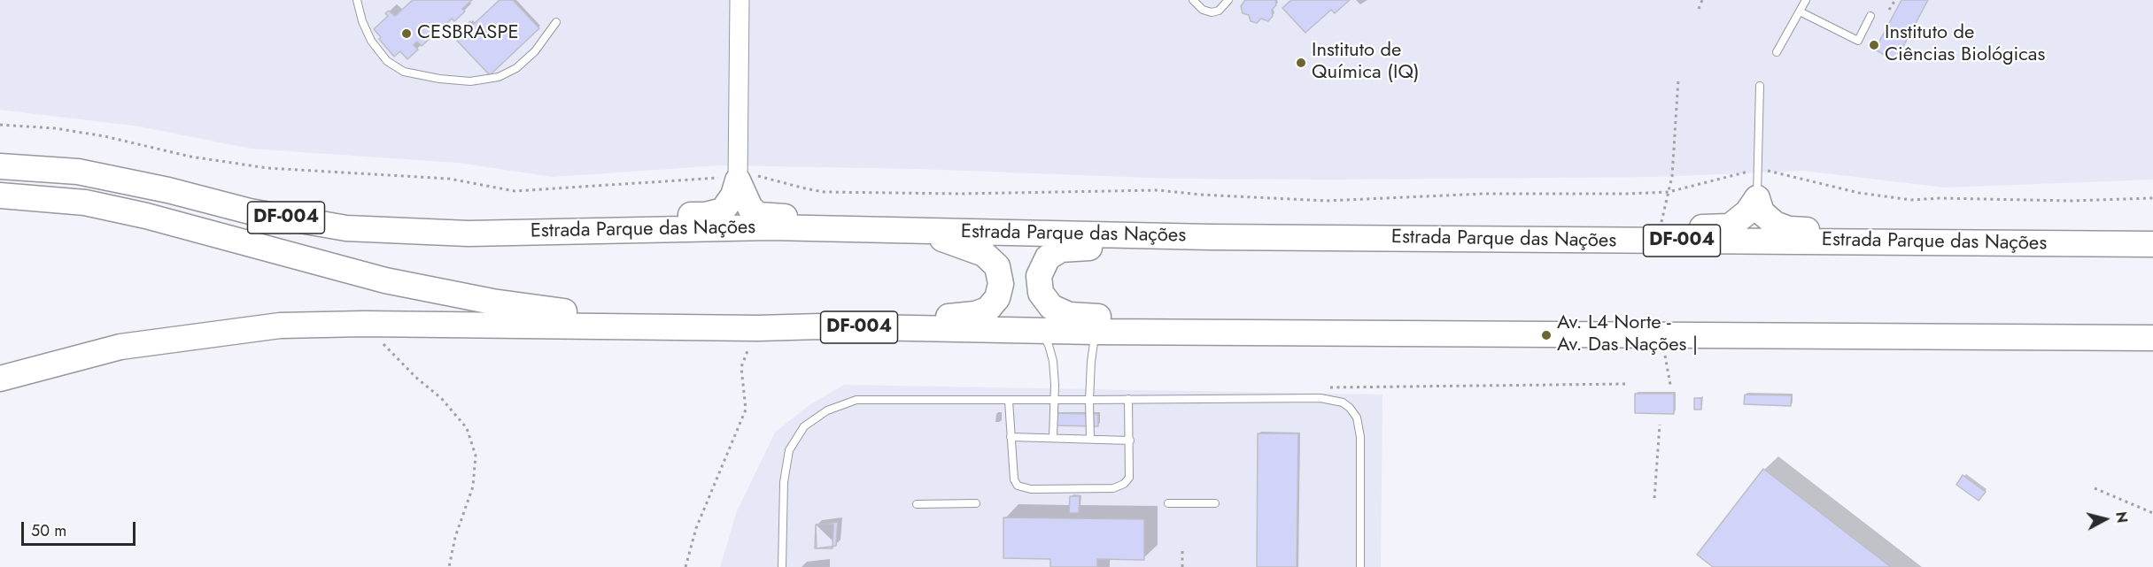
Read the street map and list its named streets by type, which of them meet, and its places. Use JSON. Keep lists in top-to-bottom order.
{
  "streets": {
    "highway": ["DF-004", "Estrada Parque das Nações"]
  },
  "places": [
    "CESBRASPE",
    "Instituto de Ciências Biológicas",
    "Instituto de Química (IQ)",
    "Av. L4 Norte - Av. Das Nações |"
  ],
  "scale_bar": "50 m",
  "north": "right"
}
